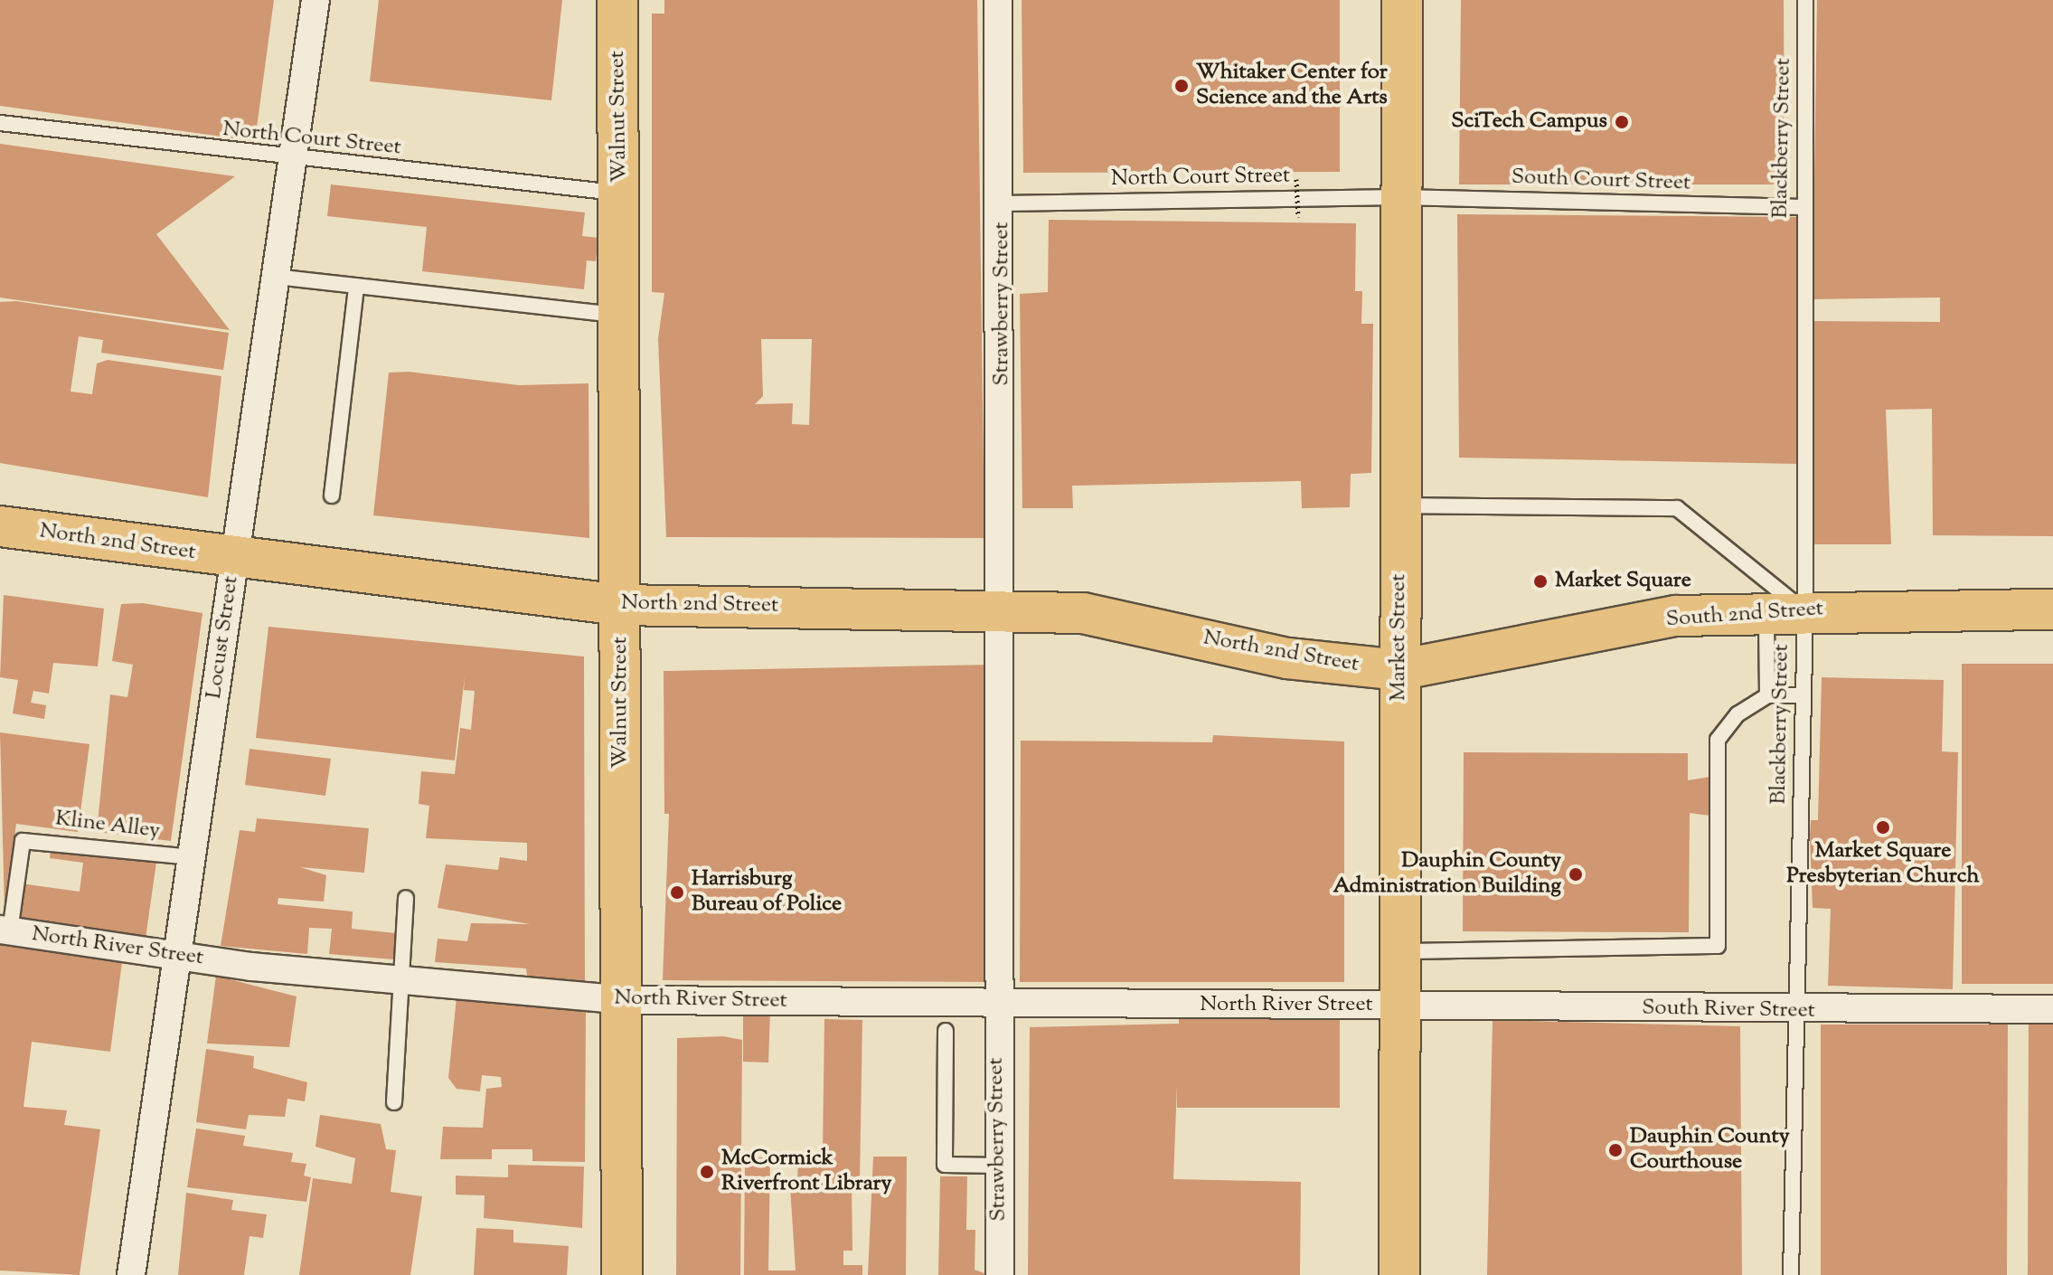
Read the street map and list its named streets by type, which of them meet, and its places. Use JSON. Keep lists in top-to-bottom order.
{
  "streets": {
    "main road": [
      "Walnut Street",
      "North 2nd Street",
      "South 2nd Street",
      "Market Street"
    ],
    "street": [
      "Strawberry Street",
      "Locust Street",
      "North River Street",
      "South River Street"
    ],
    "lane": [
      "Blackberry Street",
      "North Court Street",
      "South Court Street",
      "Kline Alley"
    ]
  },
  "crossings": [
    ["Walnut Street", "North Court Street"],
    ["Walnut Street", "North 2nd Street"],
    ["Walnut Street", "North River Street"],
    ["Blackberry Street", "South Court Street"],
    ["Blackberry Street", "South 2nd Street"],
    ["Blackberry Street", "South River Street"],
    ["North Court Street", "South Court Street"],
    ["North Court Street", "Strawberry Street"],
    ["North Court Street", "Locust Street"],
    ["North Court Street", "Market Street"],
    ["South Court Street", "Market Street"],
    ["Strawberry Street", "North 2nd Street"],
    ["Strawberry Street", "North River Street"],
    ["North 2nd Street", "South 2nd Street"],
    ["North 2nd Street", "Locust Street"],
    ["North 2nd Street", "Market Street"],
    ["South 2nd Street", "Market Street"],
    ["Locust Street", "Kline Alley"],
    ["Locust Street", "North River Street"],
    ["Market Street", "North River Street"],
    ["Market Street", "South River Street"],
    ["Kline Alley", "North River Street"],
    ["North River Street", "South River Street"]
  ],
  "places": [
    "Whitaker Center for Science and the Arts",
    "SciTech Campus",
    "Market Square",
    "Market Square Presbyterian Church",
    "Dauphin County Administration Building",
    "Harrisburg Bureau of Police",
    "Dauphin County Courthouse",
    "McCormick Riverfront Library"
  ]
}
